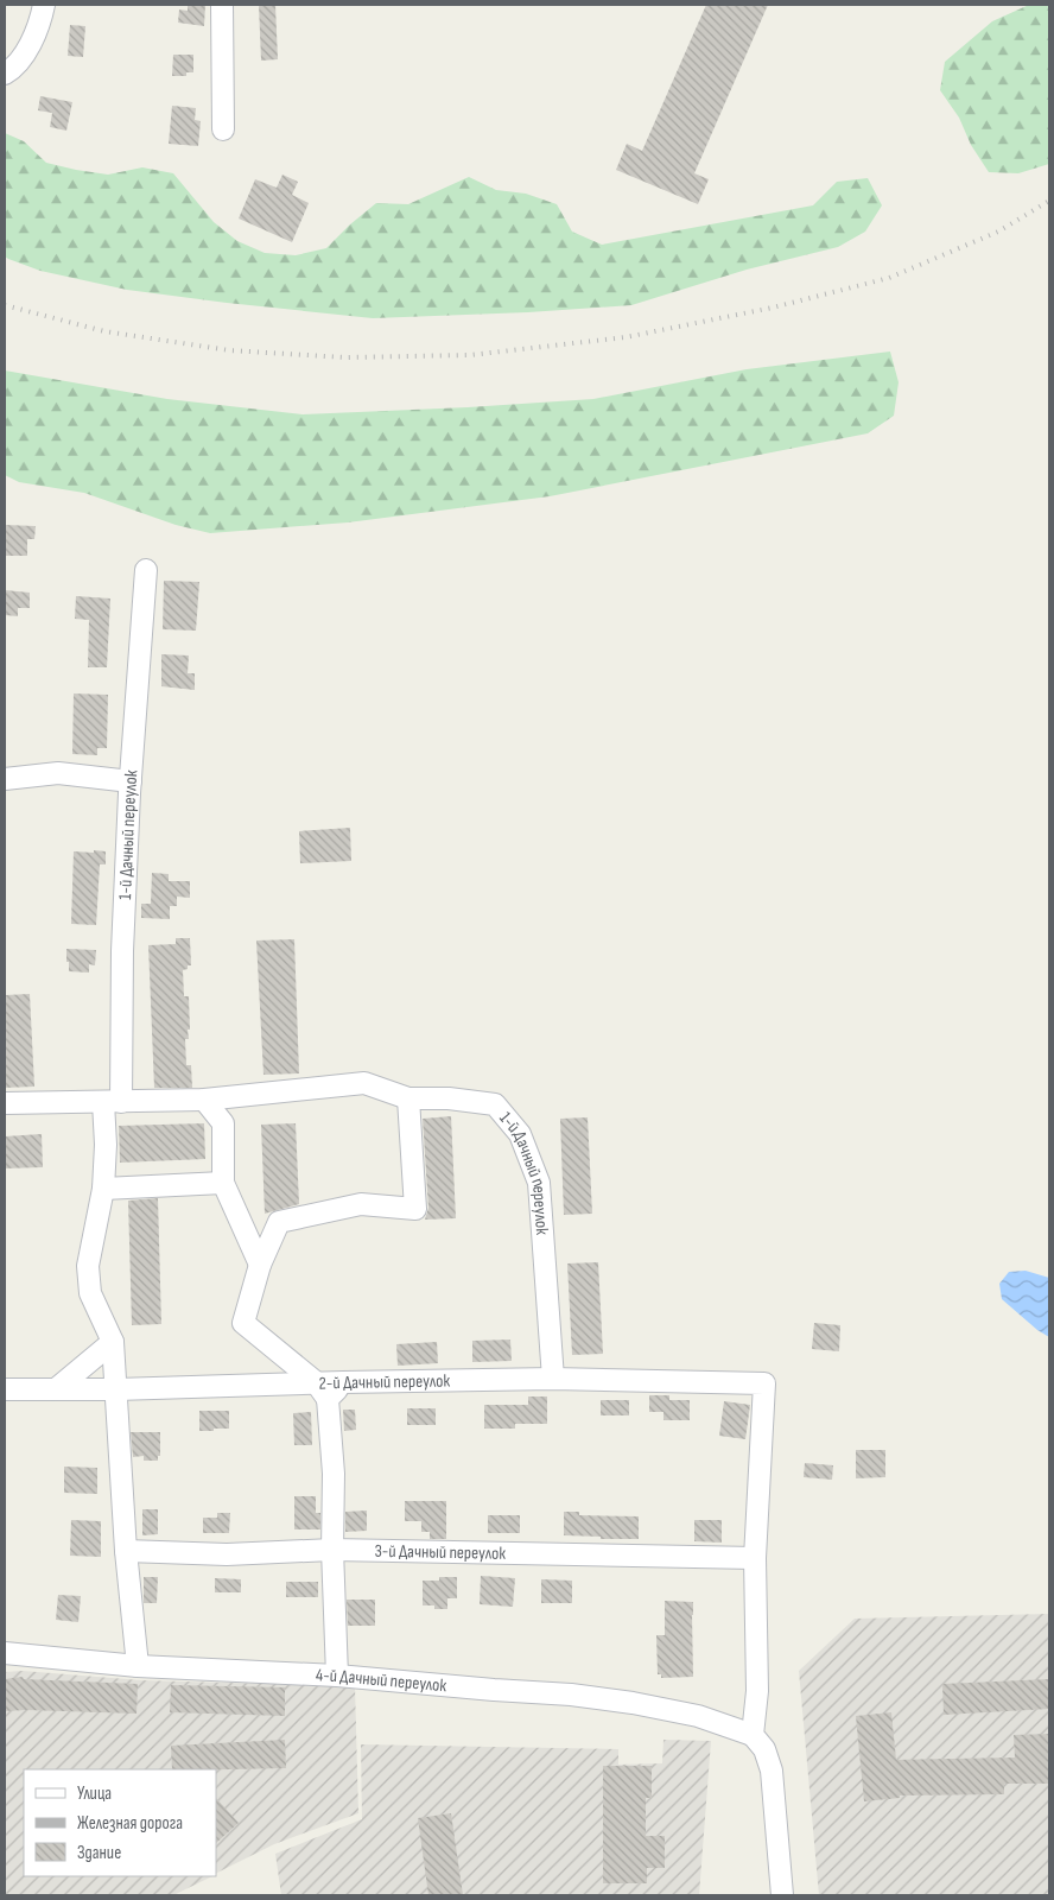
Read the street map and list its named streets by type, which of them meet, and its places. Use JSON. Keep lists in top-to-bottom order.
{
  "streets": {
    "street": [
      "1-й Дачный переулок",
      "2-й Дачный переулок",
      "3-й Дачный переулок",
      "4-й Дачный переулок"
    ]
  },
  "crossings": [
    ["1-й Дачный переулок", "2-й Дачный переулок"],
    ["2-й Дачный переулок", "3-й Дачный переулок"]
  ],
  "legend": ["Улица", "Железная дорога", "Здание"]
}
